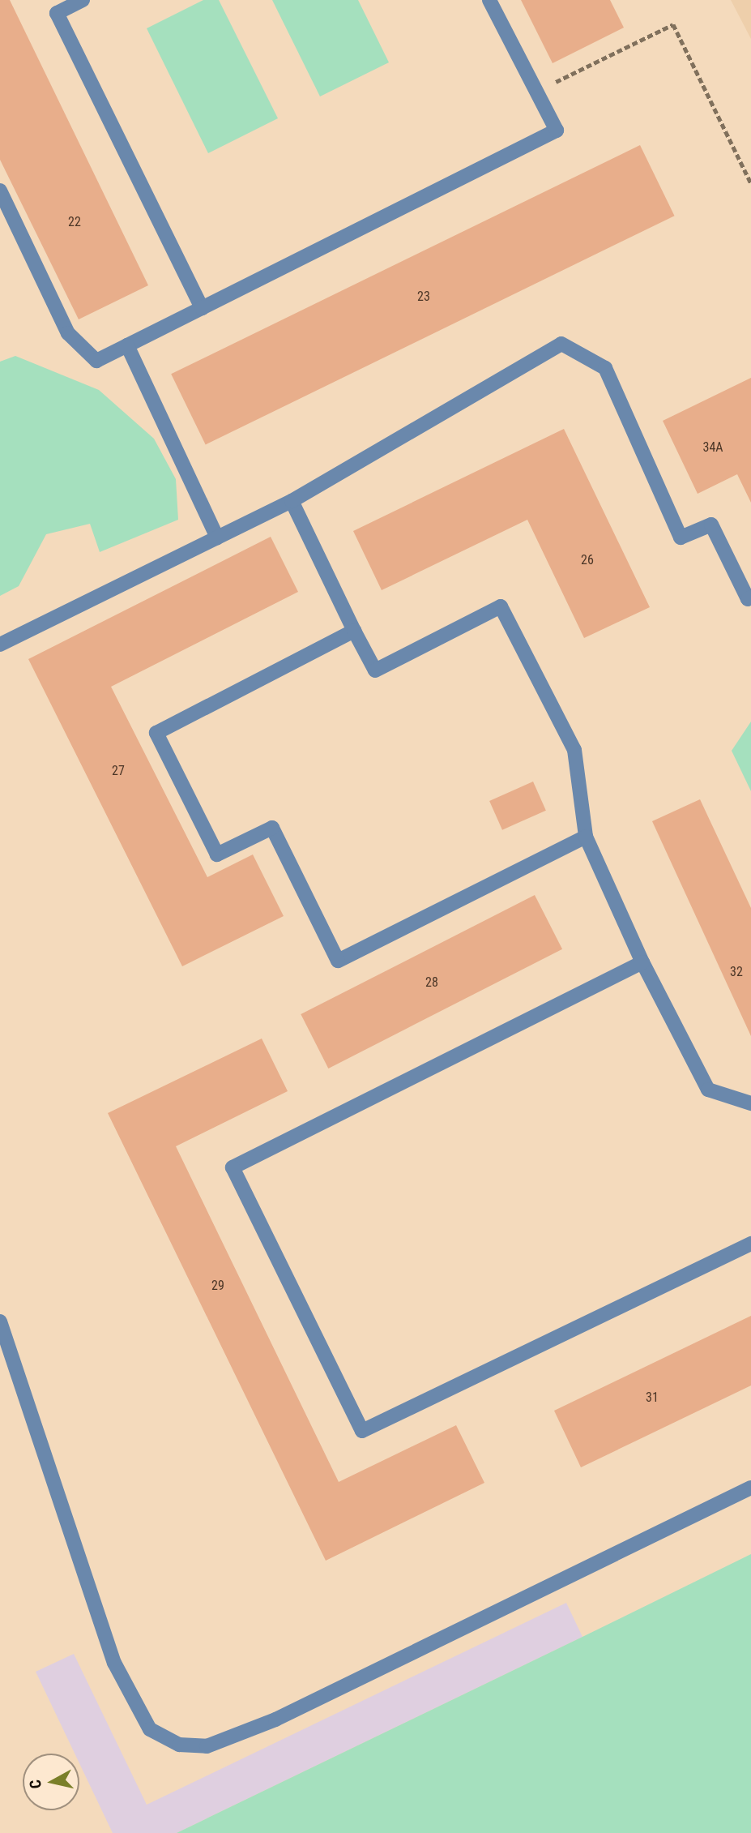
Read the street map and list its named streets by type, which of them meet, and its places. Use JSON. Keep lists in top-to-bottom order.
{
  "house_numbers": [
    "22",
    "23",
    "34А",
    "26",
    "27",
    "32",
    "28",
    "29",
    "31"
  ],
  "north": "left"
}
